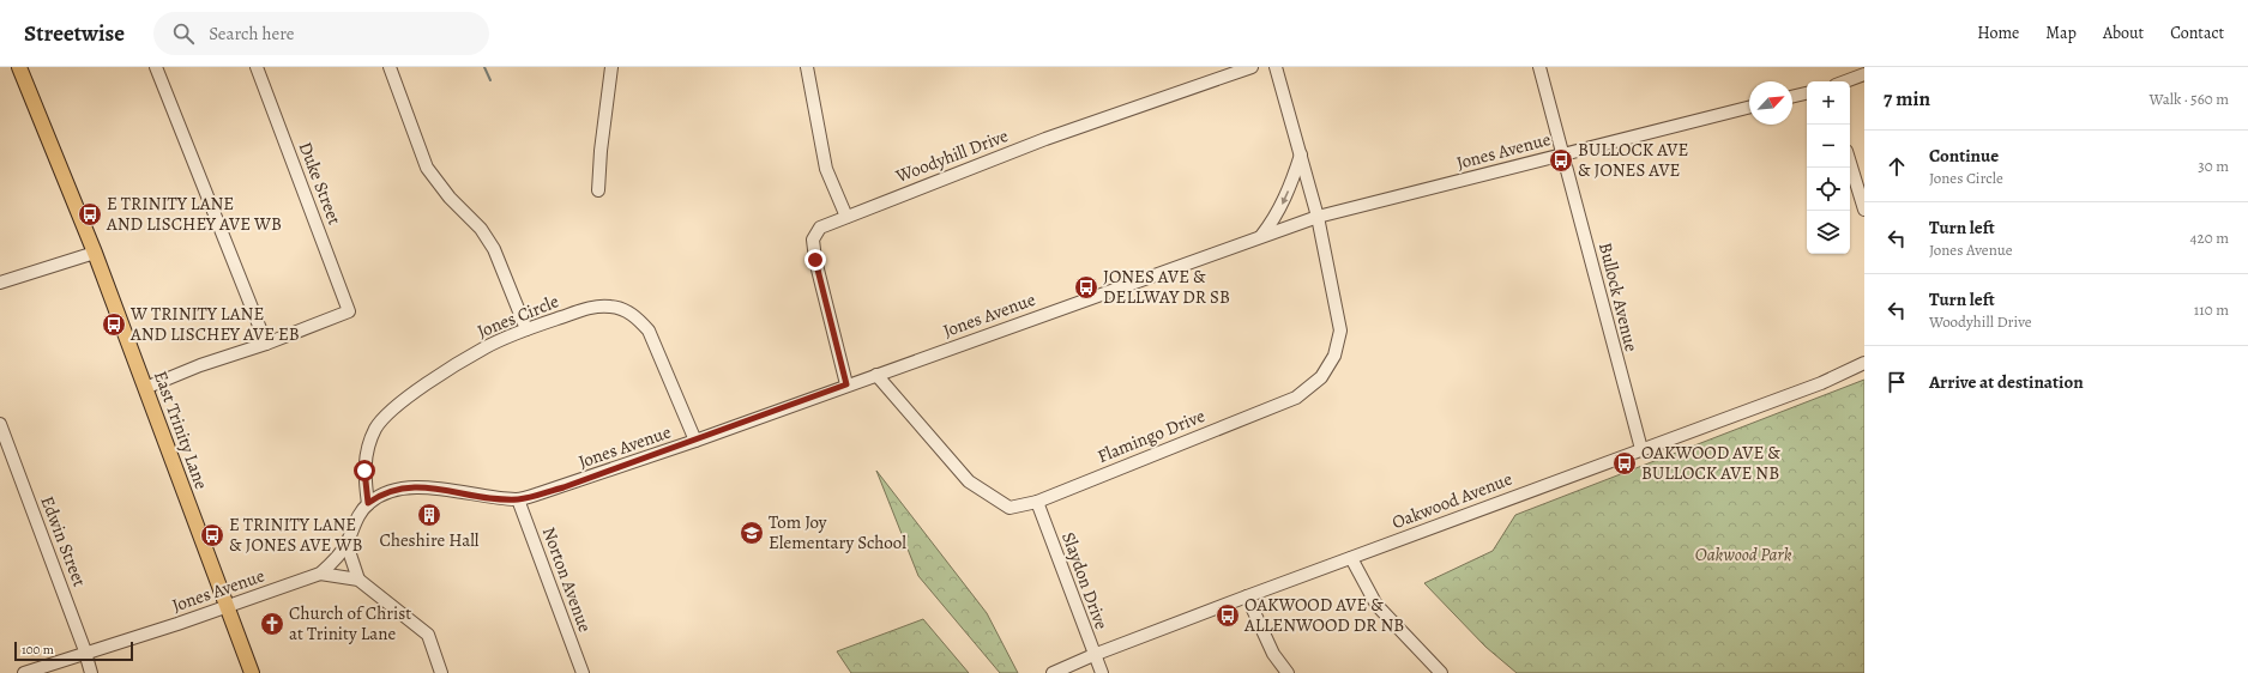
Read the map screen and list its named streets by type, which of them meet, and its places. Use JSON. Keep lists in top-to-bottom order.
{
  "streets": {
    "main road": ["East Trinity Lane"],
    "street": [
      "Jones Avenue",
      "Woodyhill Drive",
      "Duke Street",
      "Bullock Avenue",
      "Jones Circle",
      "Flamingo Drive",
      "Oakwood Avenue",
      "Edwin Street",
      "Norton Avenue",
      "Slaydon Drive"
    ]
  },
  "crossings": [
    ["Jones Avenue", "Woodyhill Drive"],
    ["Jones Avenue", "Bullock Avenue"],
    ["Jones Avenue", "Jones Circle"],
    ["Jones Avenue", "East Trinity Lane"],
    ["Jones Avenue", "Flamingo Drive"],
    ["Jones Avenue", "Edwin Street"],
    ["Jones Avenue", "Norton Avenue"],
    ["Bullock Avenue", "Oakwood Avenue"],
    ["Flamingo Drive", "Slaydon Drive"],
    ["Oakwood Avenue", "Slaydon Drive"]
  ],
  "parks": ["Oakwood Park"],
  "places": {
    "bus stop": [
      "BULLOCK AVE & JONES AVE",
      "E TRINITY LANE AND LISCHEY AVE WB",
      "JONES AVE & DELLWAY DR SB",
      "W TRINITY LANE AND LISCHEY AVE EB",
      "OAKWOOD AVE & BULLOCK AVE NB",
      "E TRINITY LANE & JONES AVE WB",
      "OAKWOOD AVE & ALLENWOOD DR NB"
    ],
    "building": ["Cheshire Hall"],
    "school or university": ["Tom Joy Elementary School"],
    "church": ["Church of Christ at Trinity Lane"]
  },
  "scale_bar": "100 m",
  "north": "top right",
  "page": {
    "header": "Streetwise",
    "search": "Search here",
    "nav": [
      "Home",
      "Map",
      "About",
      "Contact"
    ],
    "heading": ["7 min", "Walk · 560 m"],
    "map_buttons": ["+", "−"],
    "list": [
      ["Continue", "Jones Circle", "30 m"],
      ["Turn left", "Jones Avenue", "420 m"],
      ["Turn left", "Woodyhill Drive", "110 m"],
      "Arrive at destination"
    ],
    "scale": "100 m"
  }
}
